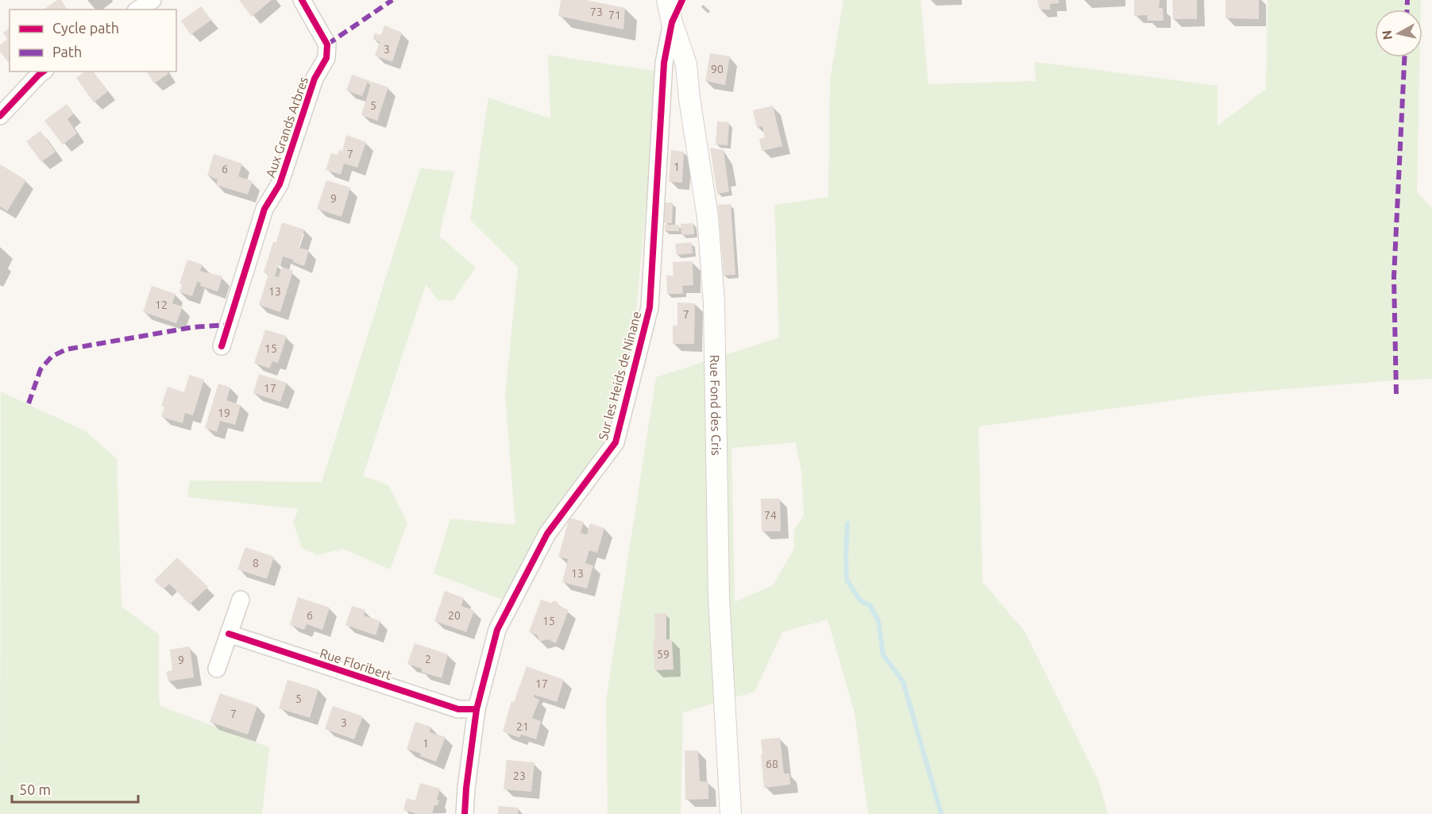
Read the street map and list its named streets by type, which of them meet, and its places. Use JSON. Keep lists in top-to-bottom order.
{
  "streets": {
    "street": [
      "Aux Grands Arbres",
      "Sur les Heids de Ninane",
      "Rue Fond des Cris",
      "Rue Floribert"
    ]
  },
  "crossings": [
    ["Sur les Heids de Ninane", "Rue Fond des Cris"],
    ["Sur les Heids de Ninane", "Rue Floribert"]
  ],
  "house_numbers": [
    "73",
    "71",
    "3",
    "90",
    "5",
    "7",
    "1",
    "6",
    "9",
    "13",
    "12",
    "7",
    "15",
    "17",
    "19",
    "74",
    "8",
    "13",
    "6",
    "20",
    "15",
    "59",
    "2",
    "9",
    "17",
    "5",
    "7",
    "3",
    "21",
    "1",
    "68",
    "23"
  ],
  "legend": ["Cycle path", "Path"],
  "scale_bar": "50 m",
  "north": "left"
}
